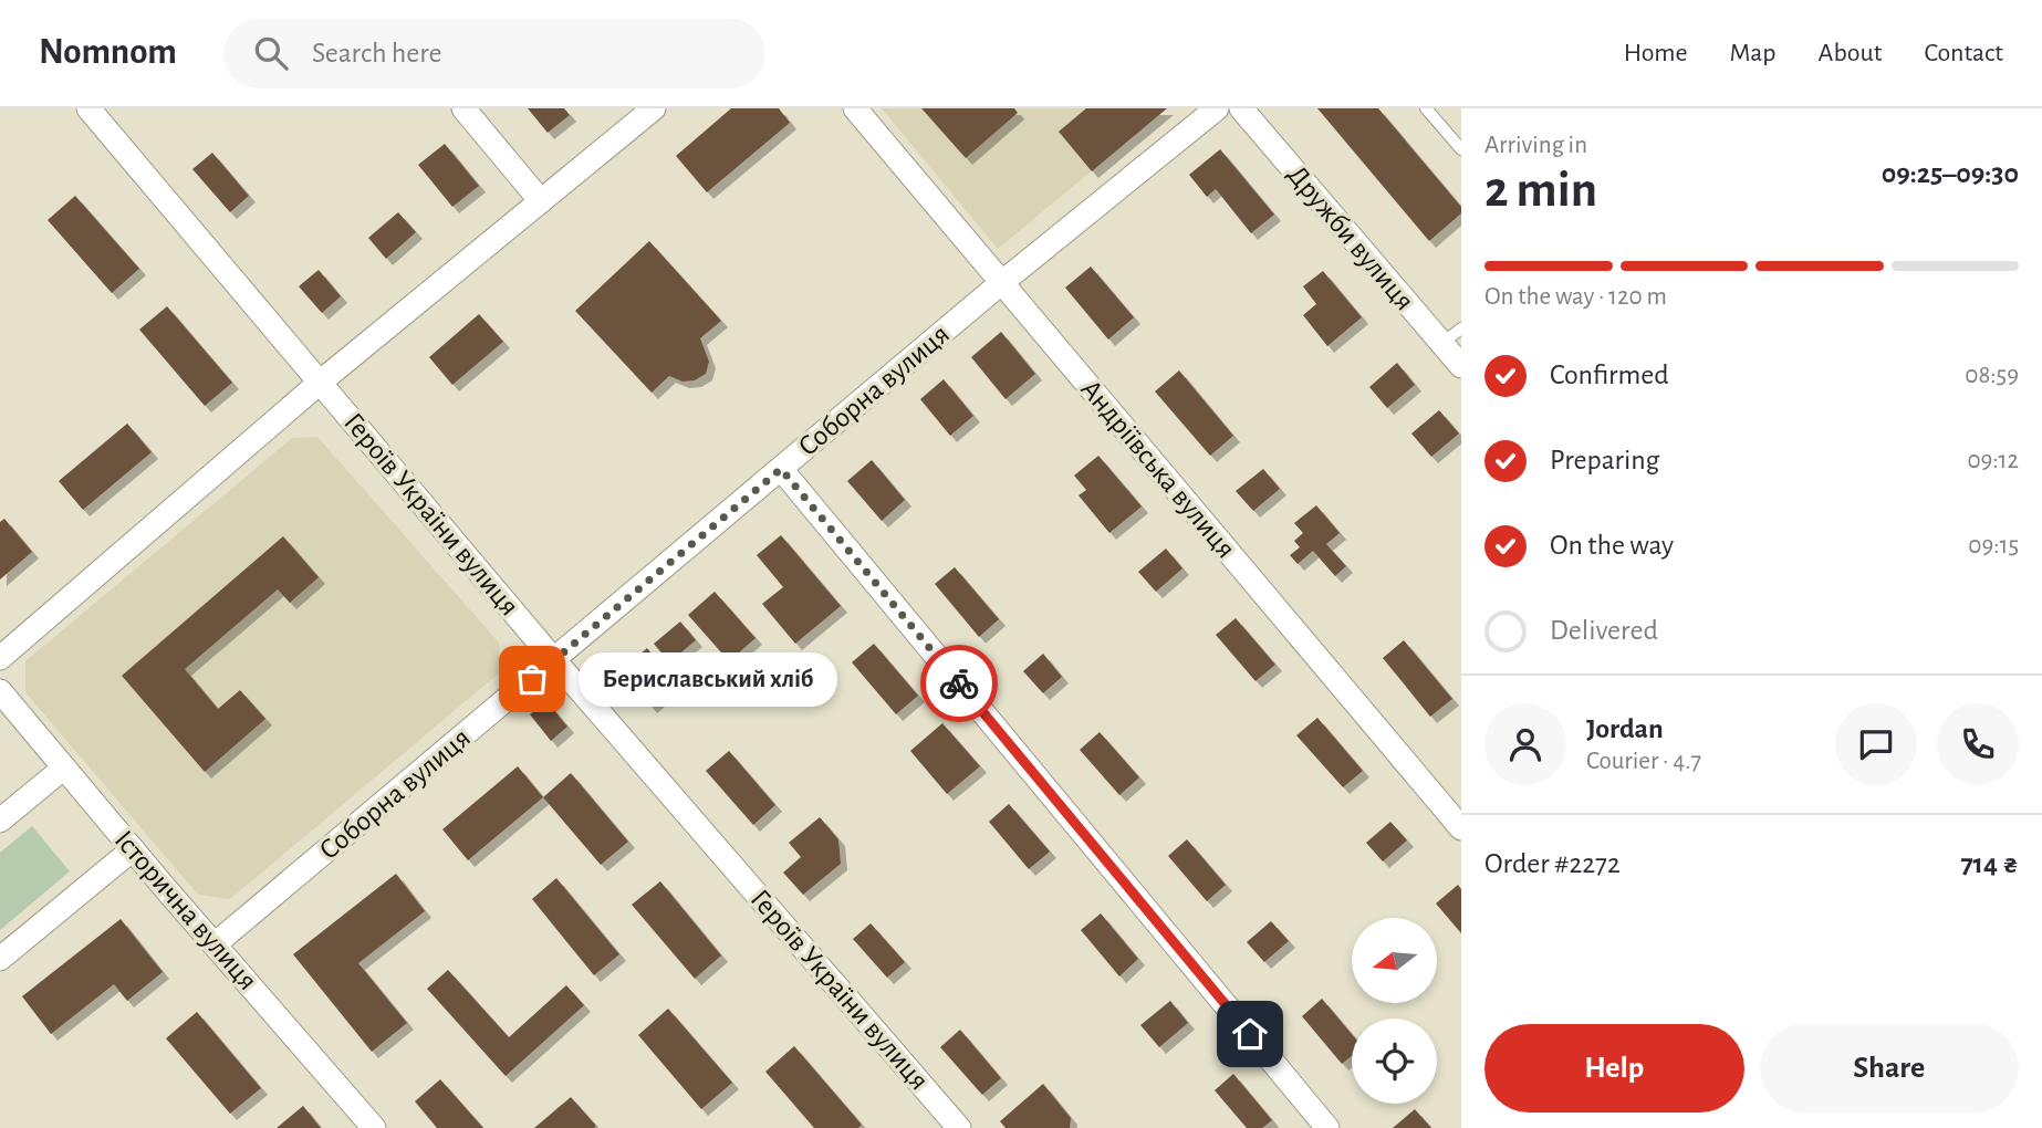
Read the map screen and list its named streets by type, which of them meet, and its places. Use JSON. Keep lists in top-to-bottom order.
{
  "streets": {
    "street": [
      "Дружби вулиця",
      "Соборна вулиця",
      "Андріївська вулиця",
      "Героїв України вулиця",
      "Історична вулиця"
    ]
  },
  "crossings": [
    ["Соборна вулиця", "Андріївська вулиця"],
    ["Соборна вулиця", "Героїв України вулиця"],
    ["Соборна вулиця", "Історична вулиця"]
  ],
  "places": ["Бериславський хліб"],
  "north": "left",
  "page": {
    "header": "Nomnom",
    "search": "Search here",
    "nav": [
      "Home",
      "Map",
      "About",
      "Contact"
    ],
    "heading": ["2 min", "Arriving in", "09:25–09:30"],
    "panel": [
      "Jordan",
      "Courier · 4.7",
      "Order #2272",
      "714 ₴"
    ],
    "bar": "On the way · 120 m",
    "list": [
      ["Confirmed", "08:59"],
      ["Preparing", "09:12"],
      ["On the way", "09:15"],
      "Delivered"
    ],
    "bubble": "Бериславський хліб",
    "buttons": ["Help", "Share"]
  }
}
